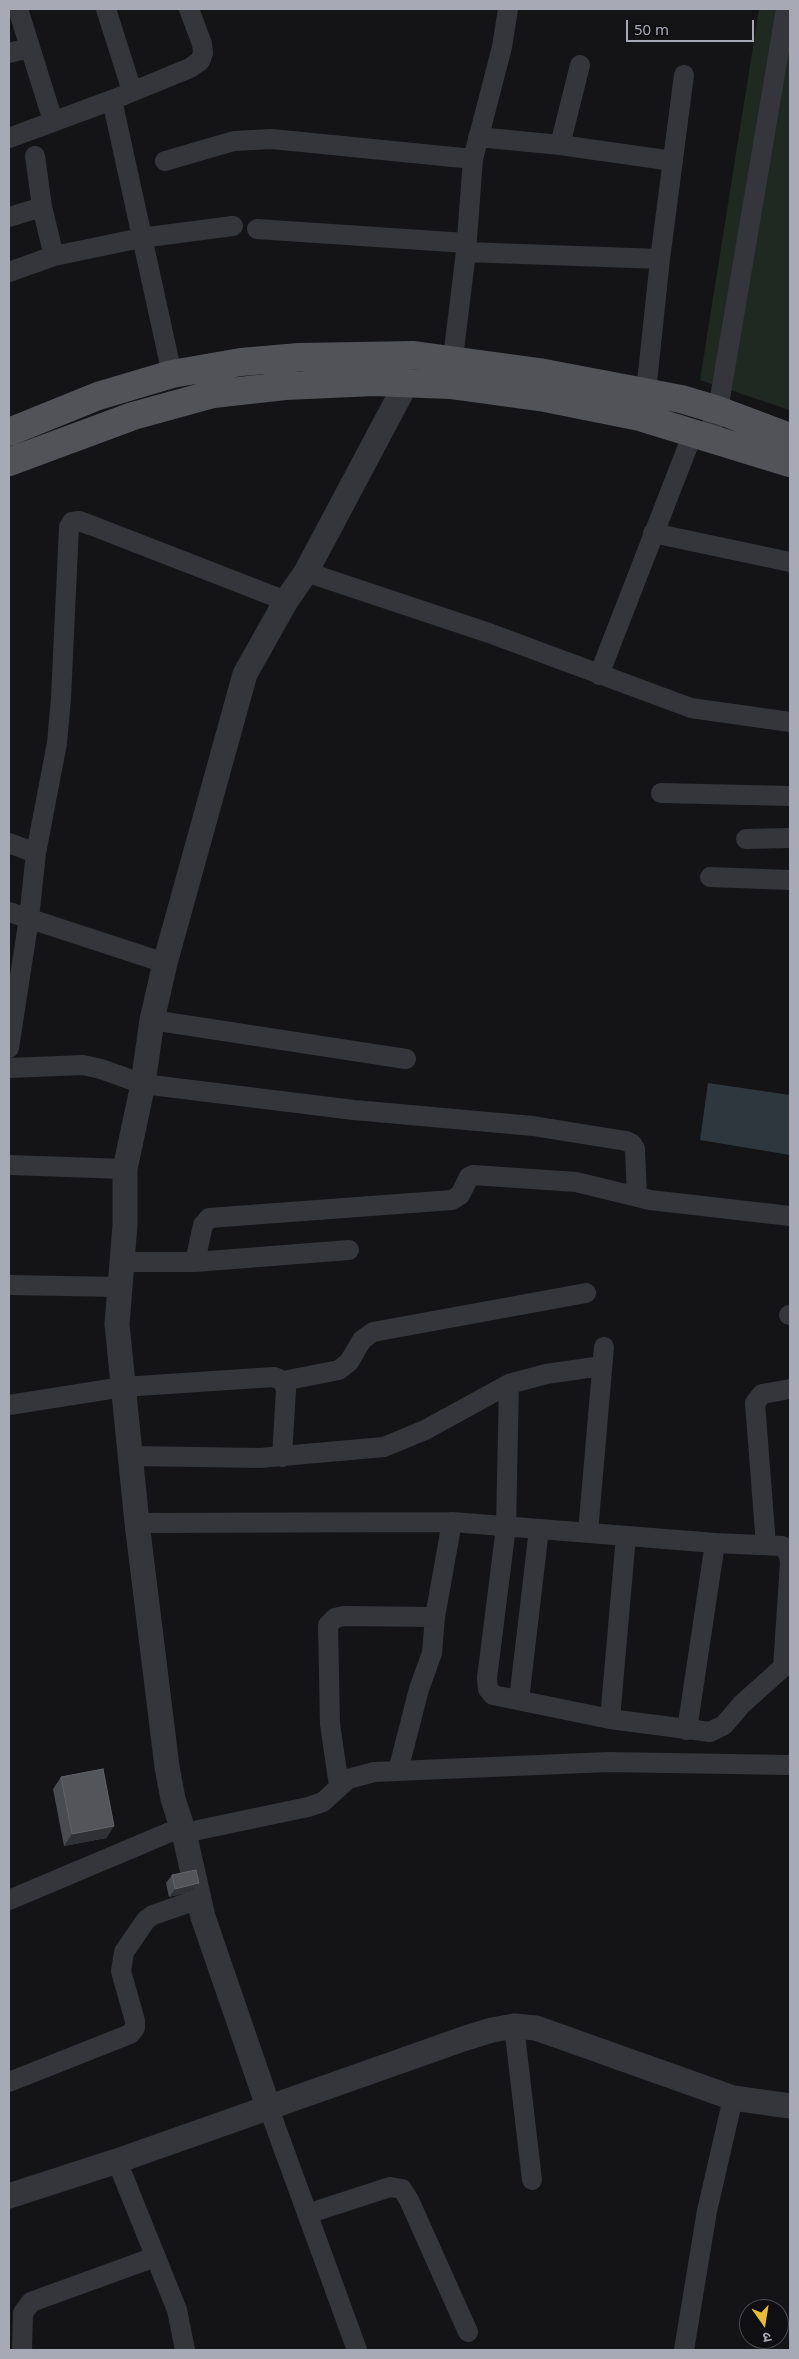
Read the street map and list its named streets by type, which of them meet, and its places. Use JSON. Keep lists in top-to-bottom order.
{
  "scale_bar": "50 m",
  "north": "bottom"
}
